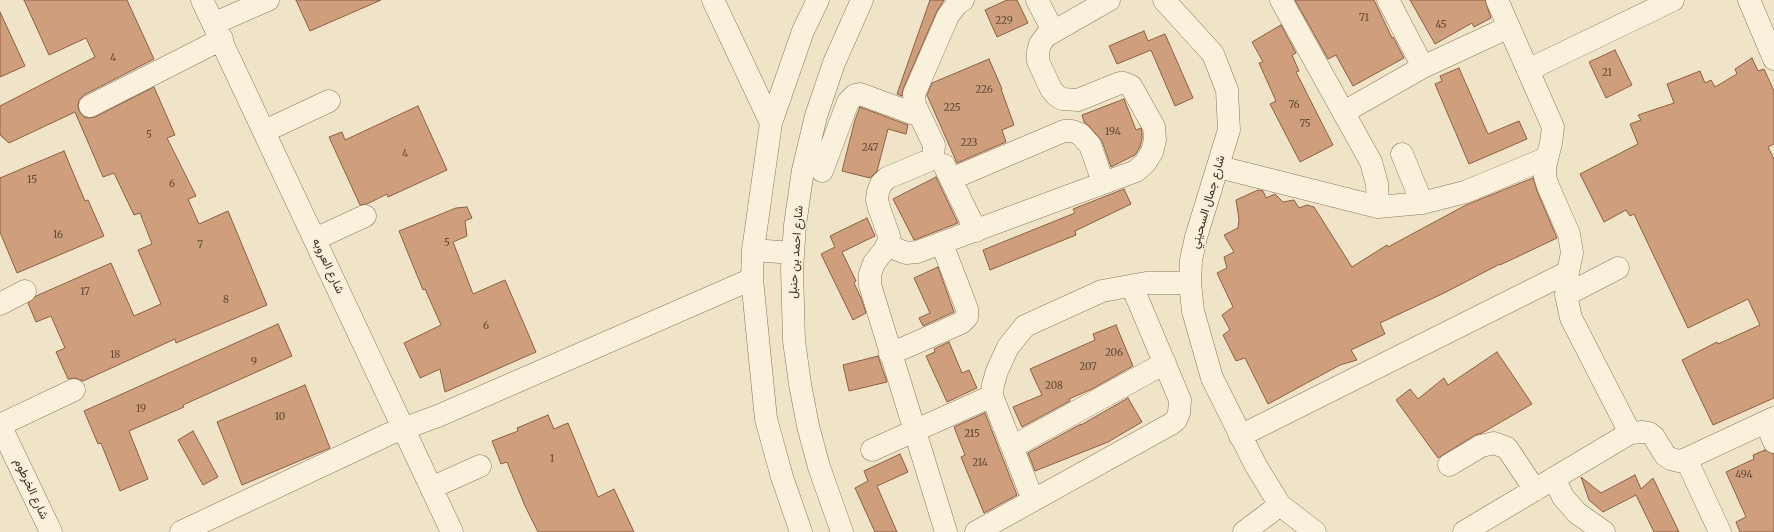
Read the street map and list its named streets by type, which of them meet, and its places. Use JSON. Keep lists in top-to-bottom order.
{
  "streets": {
    "street": [
      "شارع جمال السحيني",
      "شارع احمد بن حنبل",
      "شارع العروبه",
      "شارع الخرطوم"
    ]
  },
  "house_numbers": [
    "71",
    "229",
    "45",
    "4",
    "21",
    "226",
    "76",
    "225",
    "75",
    "194",
    "5",
    "223",
    "247",
    "4",
    "15",
    "6",
    "16",
    "5",
    "7",
    "17",
    "8",
    "6",
    "206",
    "18",
    "9",
    "207",
    "208",
    "19",
    "10",
    "215",
    "1",
    "214",
    "494"
  ]
}
